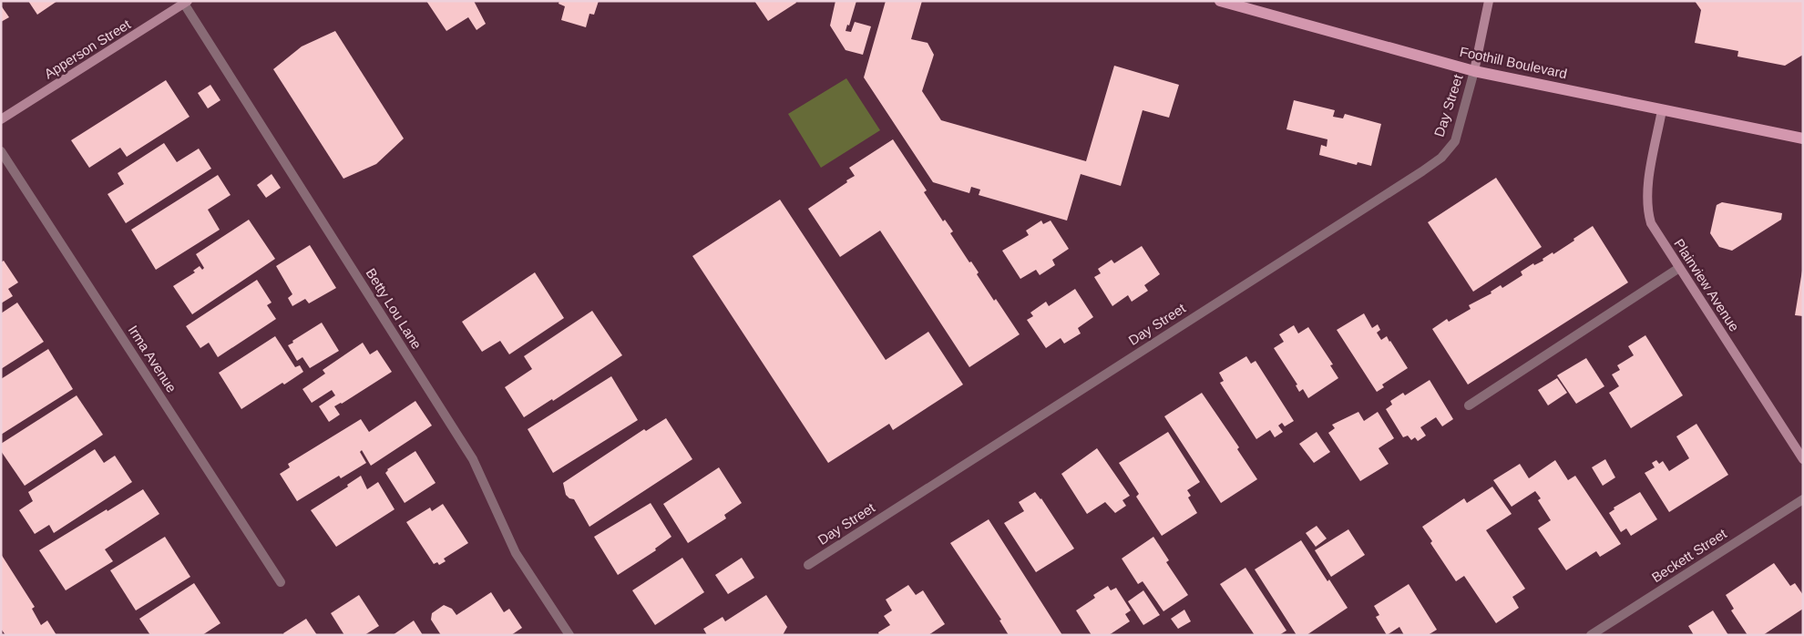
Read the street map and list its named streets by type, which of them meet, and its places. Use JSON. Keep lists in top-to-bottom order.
{
  "streets": {
    "main road": ["Foothill Boulevard"],
    "street": [
      "Apperson Street",
      "Day Street",
      "Plainview Avenue",
      "Betty Lou Lane",
      "Irma Avenue",
      "Beckett Street"
    ]
  },
  "crossings": [
    ["Apperson Street", "Betty Lou Lane"],
    ["Foothill Boulevard", "Day Street"],
    ["Foothill Boulevard", "Plainview Avenue"]
  ]
}
